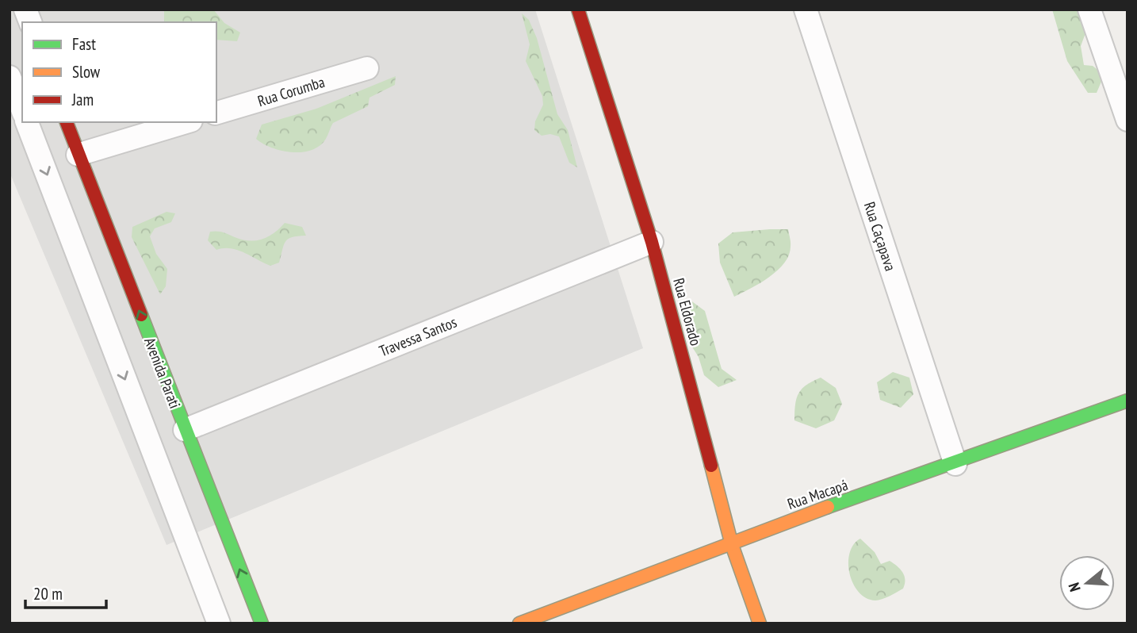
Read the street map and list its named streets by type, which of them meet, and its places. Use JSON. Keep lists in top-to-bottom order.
{
  "streets": {
    "street": [
      "Rua Corumba",
      "Rua Caçapava",
      "Rua Eldorado",
      "Travessa Santos",
      "Avenida Parati",
      "Rua Macapá"
    ]
  },
  "crossings": [
    ["Rua Caçapava", "Rua Macapá"],
    ["Rua Eldorado", "Travessa Santos"],
    ["Rua Eldorado", "Rua Macapá"],
    ["Travessa Santos", "Avenida Parati"]
  ],
  "legend": ["Fast", "Slow", "Jam"],
  "scale_bar": "20 m",
  "north": "left"
}
